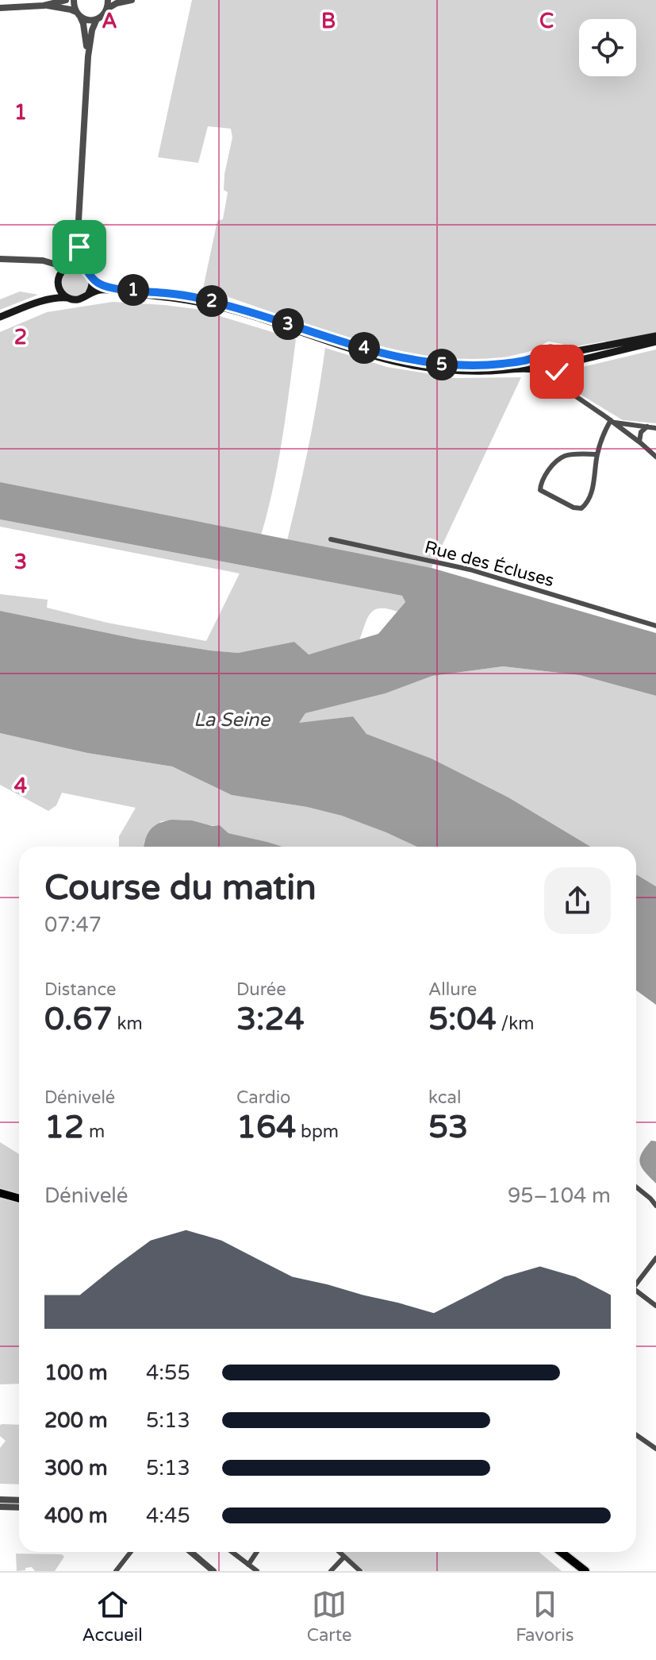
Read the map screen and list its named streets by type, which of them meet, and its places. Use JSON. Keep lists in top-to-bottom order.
{
  "streets": {
    "street": ["Rue des Écluses"]
  },
  "water": ["La Seine"],
  "page": {
    "pins": [
      "1",
      "2",
      "3",
      "4",
      "5"
    ],
    "heading": ["Course du matin", "07:47"],
    "stats": [
      ["Distance", "0.67 km"],
      ["Durée", "3:24"],
      ["Allure", "5:04 /km"],
      ["Dénivelé", "12 m"],
      ["Cardio", "164 bpm"],
      ["kcal", "53"]
    ],
    "chart": ["Dénivelé", "95–104 m"],
    "list": [
      {
        "name": "100 m",
        "note": "4:55"
      },
      {
        "name": "200 m",
        "note": "5:13"
      },
      {
        "name": "300 m",
        "note": "5:13"
      },
      {
        "name": "400 m",
        "note": "4:45"
      }
    ],
    "tabs": ["Accueil", "Carte", "Favoris"]
  },
  "grid": {
    "columns": ["A", "B", "C"],
    "rows": [
      "1",
      "2",
      "3",
      "4"
    ]
  }
}
